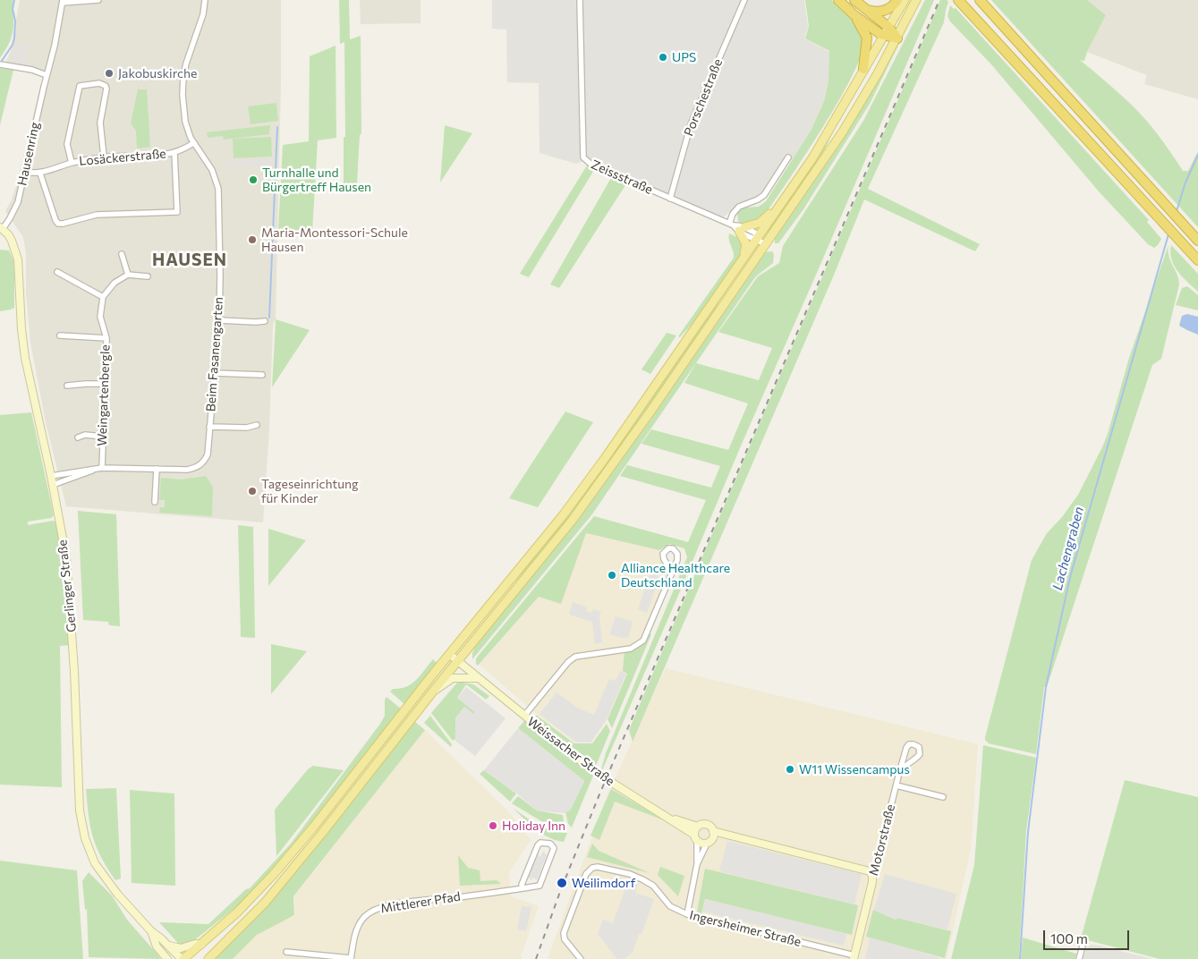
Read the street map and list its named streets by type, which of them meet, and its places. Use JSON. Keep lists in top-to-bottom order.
{
  "streets": {
    "main road": ["Gerlinger Straße", "Weissacher Straße", "Motorstraße"],
    "street": [
      "Porschestraße",
      "Hausenring",
      "Losäckerstraße",
      "Zeissstraße",
      "Beim Fasanengarten",
      "Weingartenbergle",
      "Mittlerer Pfad",
      "Ingersheimer Straße"
    ]
  },
  "crossings": [
    ["Porschestraße", "Zeissstraße"],
    ["Hausenring", "Losäckerstraße"],
    ["Hausenring", "Gerlinger Straße"],
    ["Losäckerstraße", "Beim Fasanengarten"],
    ["Beim Fasanengarten", "Weingartenbergle"],
    ["Beim Fasanengarten", "Gerlinger Straße"],
    ["Motorstraße", "Ingersheimer Straße"]
  ],
  "districts": ["HAUSEN"],
  "water": ["Lachengraben"],
  "places": [
    "UPS",
    "Jakobuskirche",
    "Turnhalle und Bürgertreff Hausen",
    "Maria-Montessori-Schule Hausen",
    "Tageseinrichtung für Kinder",
    "Alliance Healthcare Deutschland",
    "W11 Wissencampus",
    "Holiday Inn",
    "Weilimdorf"
  ],
  "scale_bar": "100 m"
}
